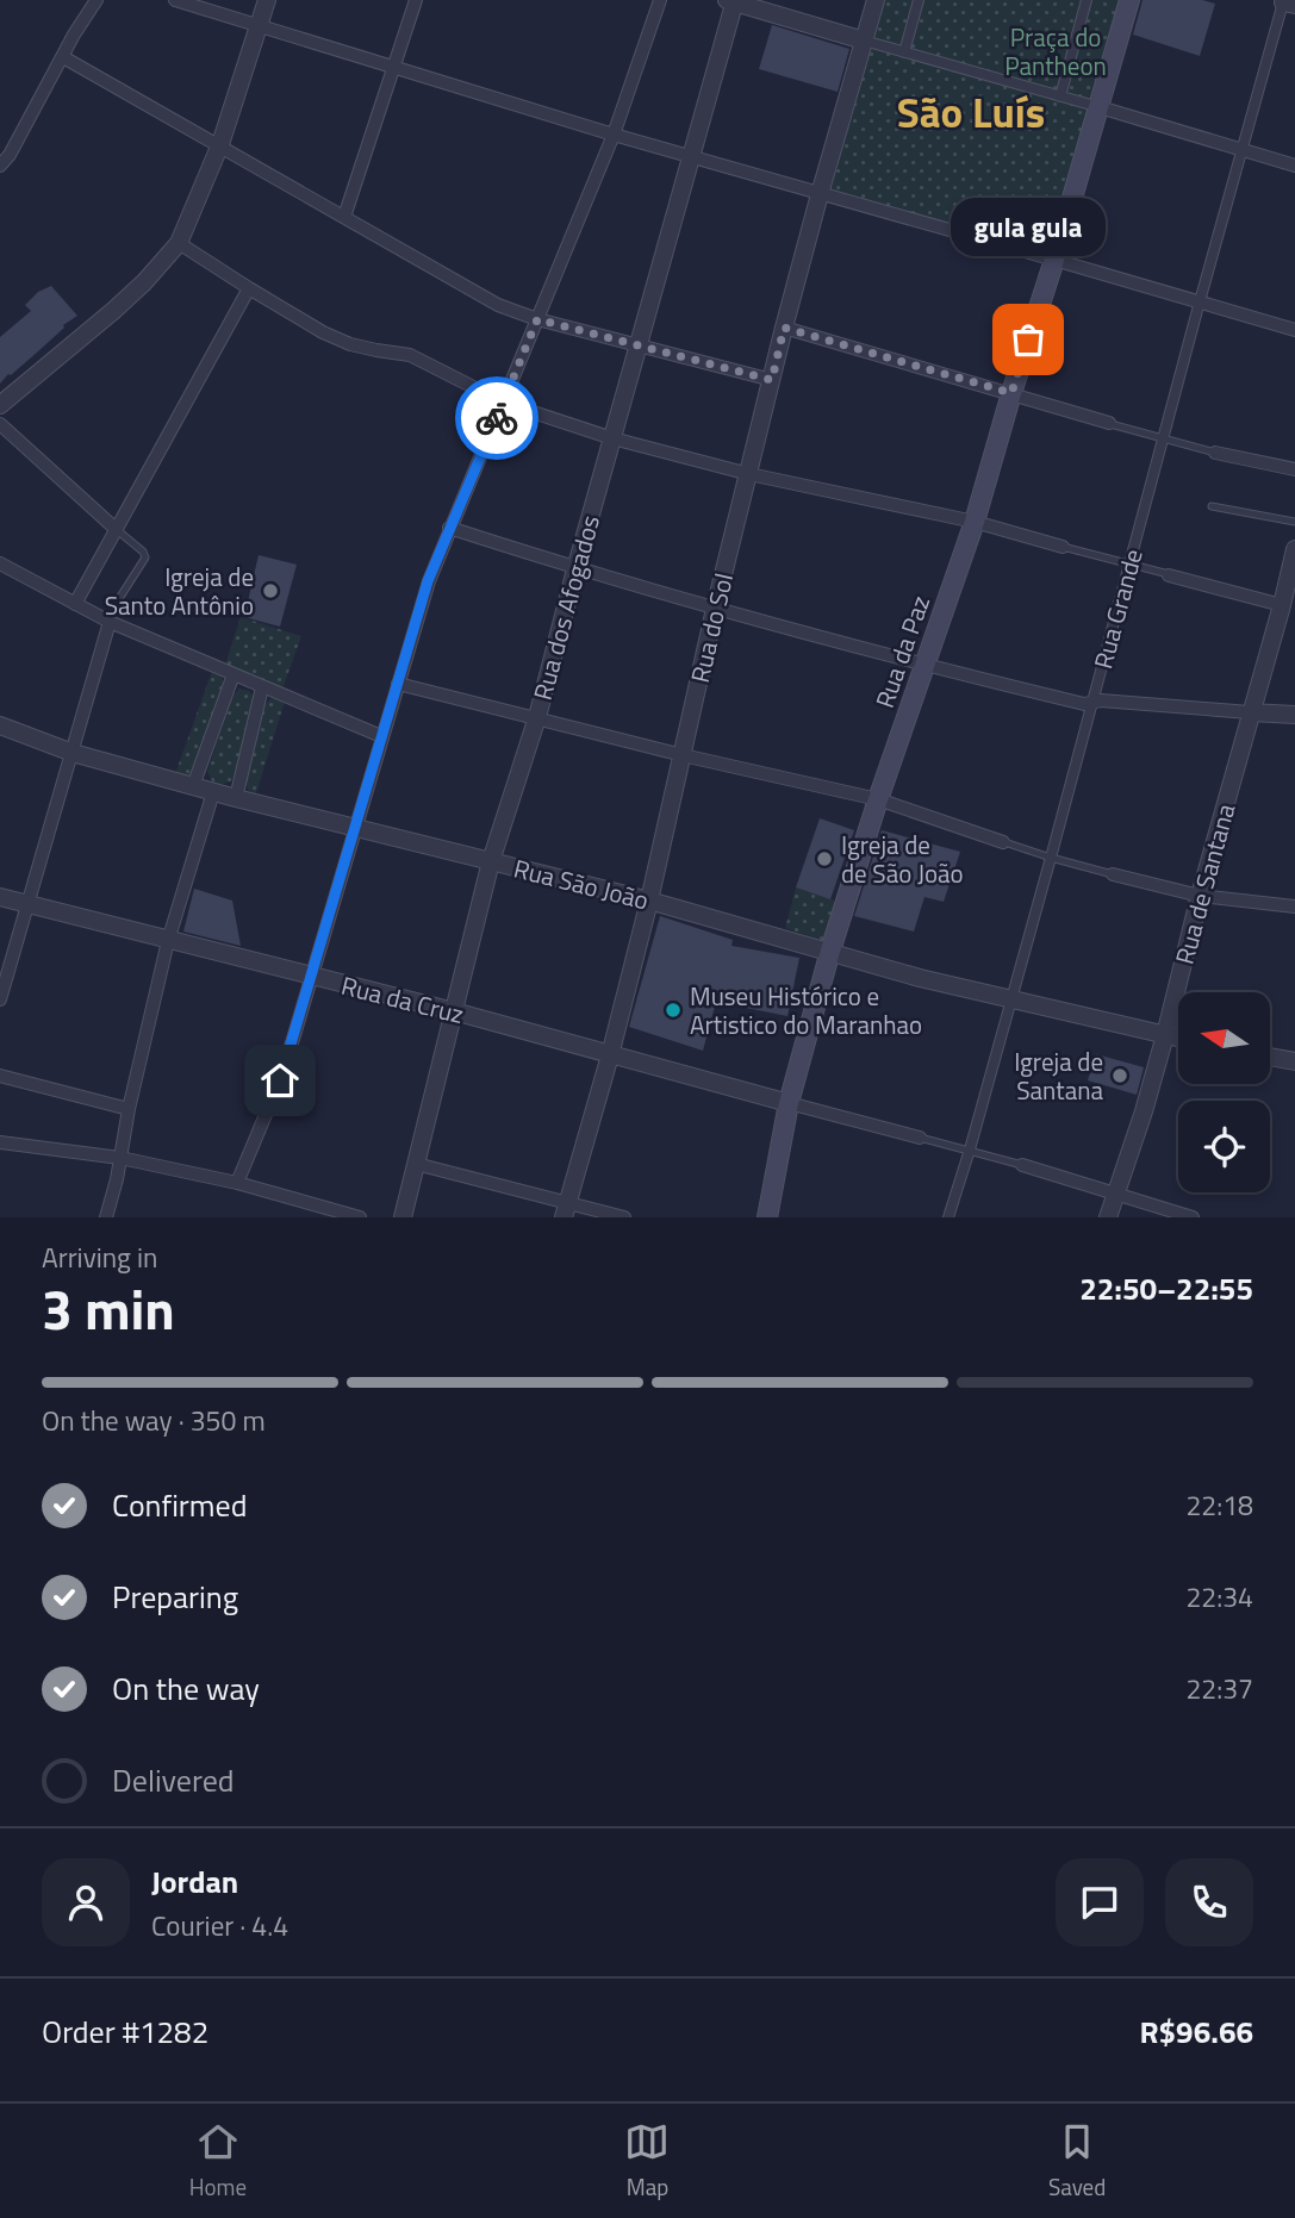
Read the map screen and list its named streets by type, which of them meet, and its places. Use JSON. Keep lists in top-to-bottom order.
{
  "streets": {
    "main road": ["Rua da Paz"],
    "street": [
      "Rua dos Afogados",
      "Rua Grande",
      "Rua do Sol",
      "Rua São João",
      "Rua de Santana",
      "Rua da Cruz"
    ]
  },
  "crossings": [
    ["Rua dos Afogados", "Rua São João"],
    ["Rua dos Afogados", "Rua da Cruz"],
    ["Rua Grande", "Rua São João"],
    ["Rua do Sol", "Rua São João"],
    ["Rua do Sol", "Rua da Cruz"],
    ["Rua da Paz", "Rua São João"],
    ["Rua da Paz", "Rua da Cruz"],
    ["Rua São João", "Rua de Santana"]
  ],
  "districts": ["São Luís"],
  "parks": ["Praça do Pantheon"],
  "places": [
    "gula gula",
    "Igreja de Santo Antônio",
    "Igreja de de São João",
    "Museu Histórico e Artistico do Maranhao",
    "Igreja de Santana"
  ],
  "north": "left",
  "page": {
    "bubble": "gula gula",
    "heading": ["3 min", "Arriving in", "22:50–22:55"],
    "panel": [
      "Jordan",
      "Courier · 4.4",
      "Order #1282",
      "R$96.66"
    ],
    "bar": "On the way · 350 m",
    "list": [
      ["Confirmed", "22:18"],
      ["Preparing", "22:34"],
      ["On the way", "22:37"],
      "Delivered"
    ],
    "tabs": ["Home", "Map", "Saved"]
  }
}
